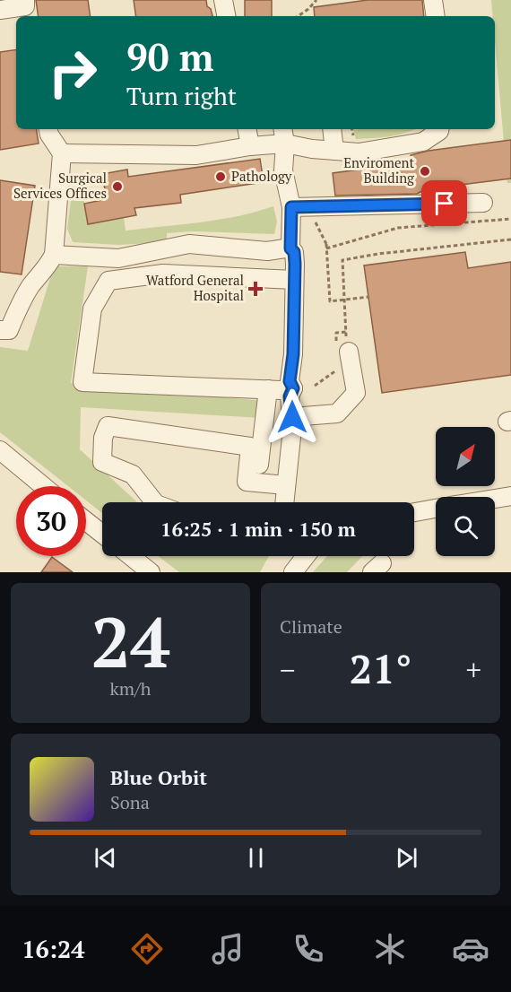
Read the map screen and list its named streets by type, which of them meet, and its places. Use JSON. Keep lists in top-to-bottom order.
{
  "places": {
    "other": ["Enviroment Building", "Pathology", "Surgical Services Offices"],
    "health": ["Watford General Hospital"]
  },
  "north": "top right",
  "page": {
    "turn": ["90 m", "Turn right"],
    "limit": "30",
    "trip": "16:25 · 1 min · 150 m",
    "tile": [
      ["24", "km/h"],
      "Climate"
    ],
    "heat": ["−", "21°", "+"],
    "song": ["Blue Orbit", "Sona"],
    "tabs": "16:24"
  }
}
